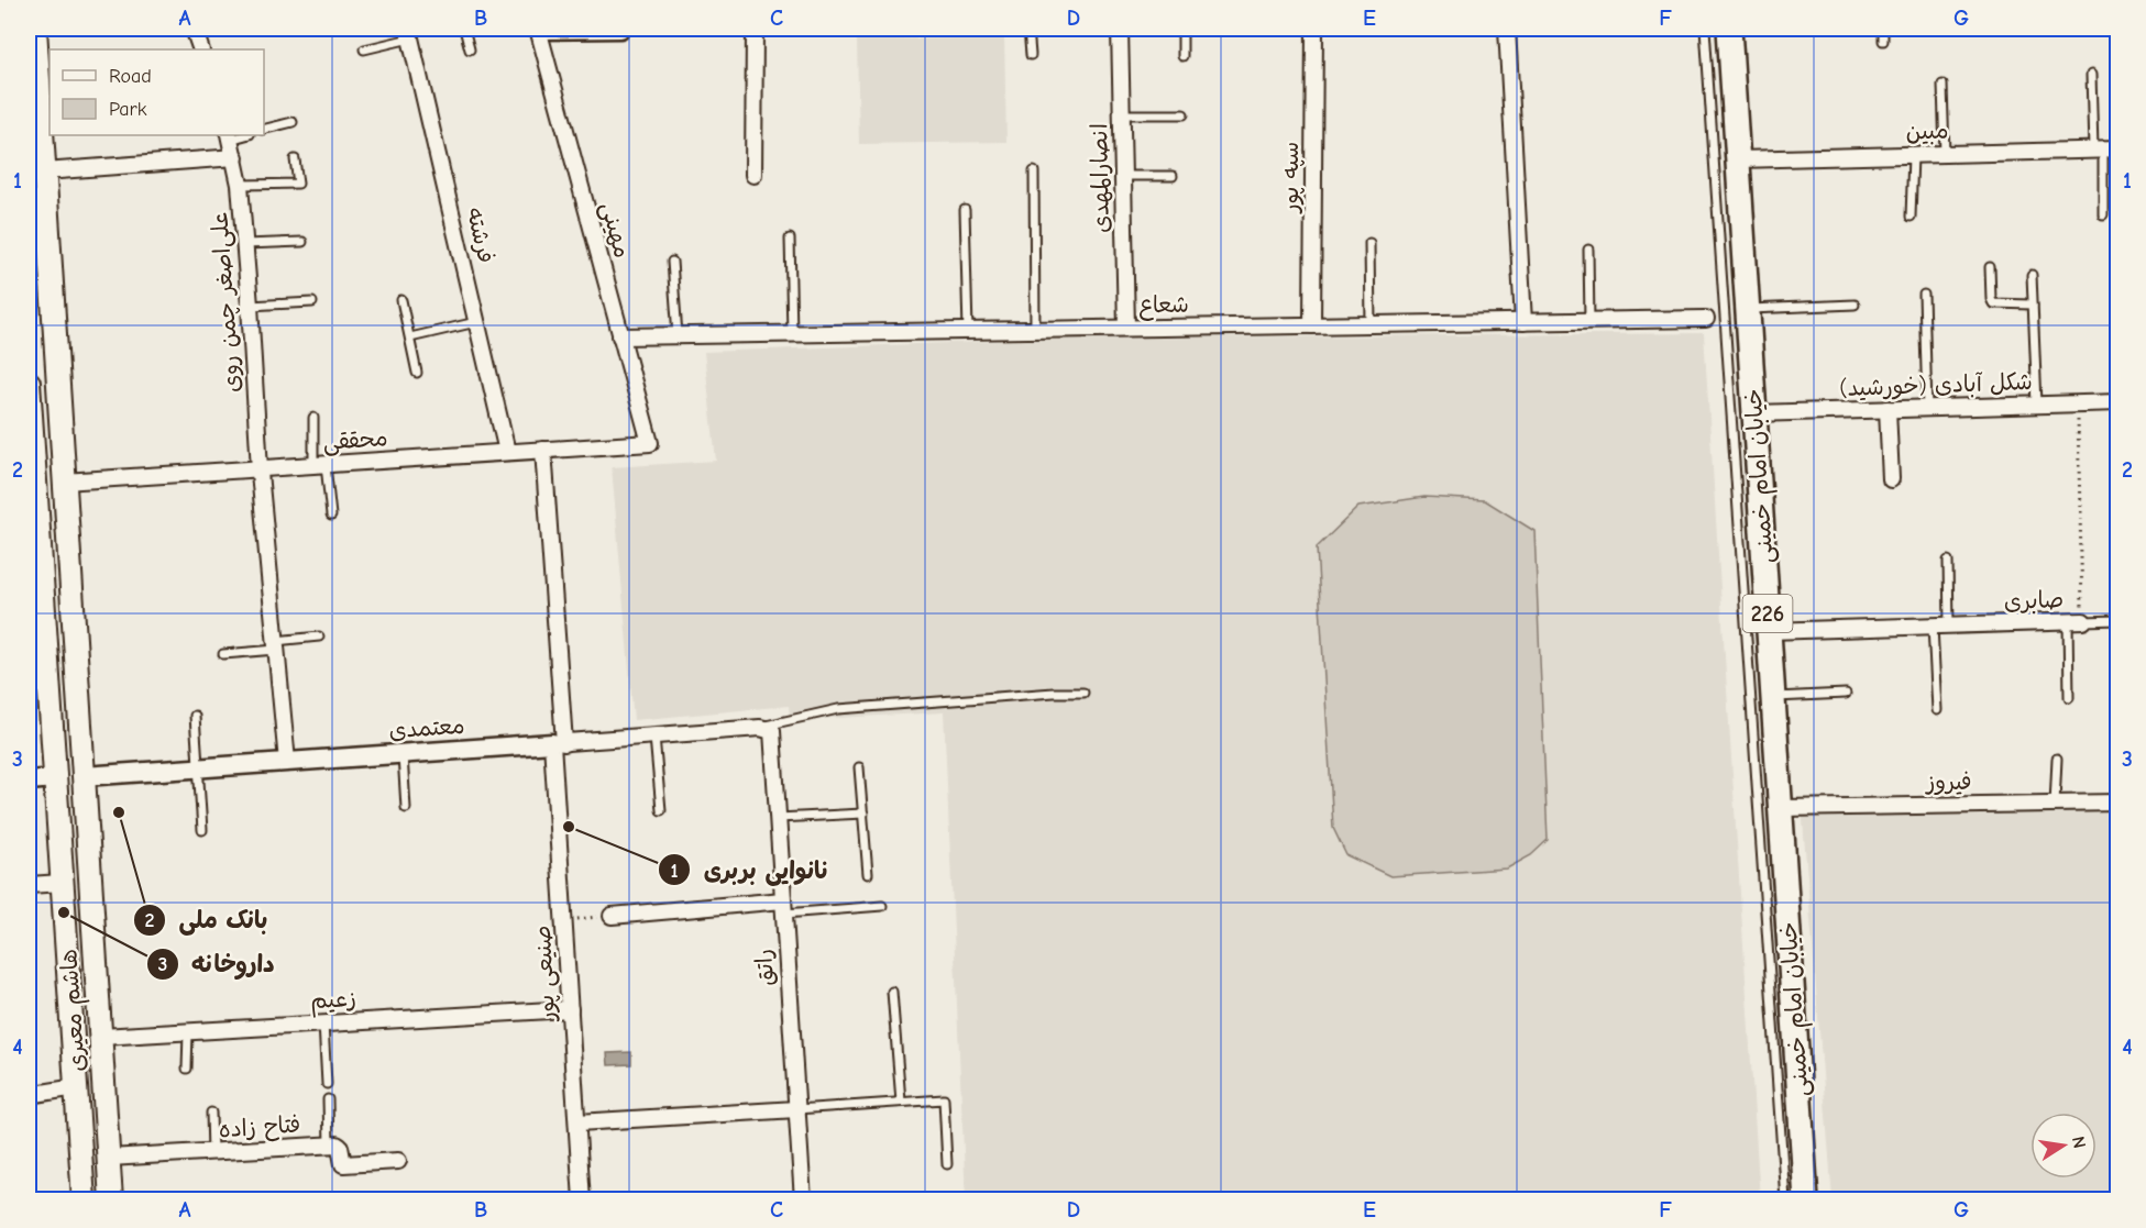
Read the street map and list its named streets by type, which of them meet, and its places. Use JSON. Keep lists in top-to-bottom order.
{
  "streets": {
    "main road": ["خیابان امام خمینی", "226", "هاشم معیری"],
    "street": [
      "مبین",
      "سپه پور",
      "انصارالمهدی",
      "مهینی",
      "فرشته",
      "علی‌اصغر چمن روی",
      "شعاع",
      "شکل آبادی (خورشید)",
      "محققی",
      "صابری",
      "معتمدی",
      "فیروز",
      "راتق",
      "صنیعی پور",
      "زعیم",
      "فتاح زاده"
    ]
  },
  "crossings": [
    ["مبین", "خیابان امام خمینی"],
    ["سپه پور", "شعاع"],
    ["انصارالمهدی", "شعاع"],
    ["مهینی", "شعاع"],
    ["مهینی", "محققی"],
    ["فرشته", "محققی"],
    ["علی‌اصغر چمن روی", "محققی"],
    ["علی‌اصغر چمن روی", "معتمدی"],
    ["شکل آبادی (خورشید)", "خیابان امام خمینی"],
    ["شکل آبادی (خورشید)", "صابری"],
    ["محققی", "صنیعی پور"],
    ["محققی", "هاشم معیری"],
    ["خیابان امام خمینی", "صابری"],
    ["خیابان امام خمینی", "فیروز"],
    ["معتمدی", "راتق"],
    ["معتمدی", "صنیعی پور"],
    ["معتمدی", "هاشم معیری"],
    ["صنیعی پور", "زعیم"],
    ["زعیم", "هاشم معیری"],
    ["هاشم معیری", "فتاح زاده"]
  ],
  "places": ["بانک ملی", "نانوایی بربری", "داروخانه"],
  "legend": ["Road", "Park"],
  "north": "right",
  "grid": {
    "columns": [
      "A",
      "B",
      "C",
      "D",
      "E",
      "F",
      "G"
    ],
    "rows": [
      "1",
      "2",
      "3",
      "4"
    ]
  }
}
